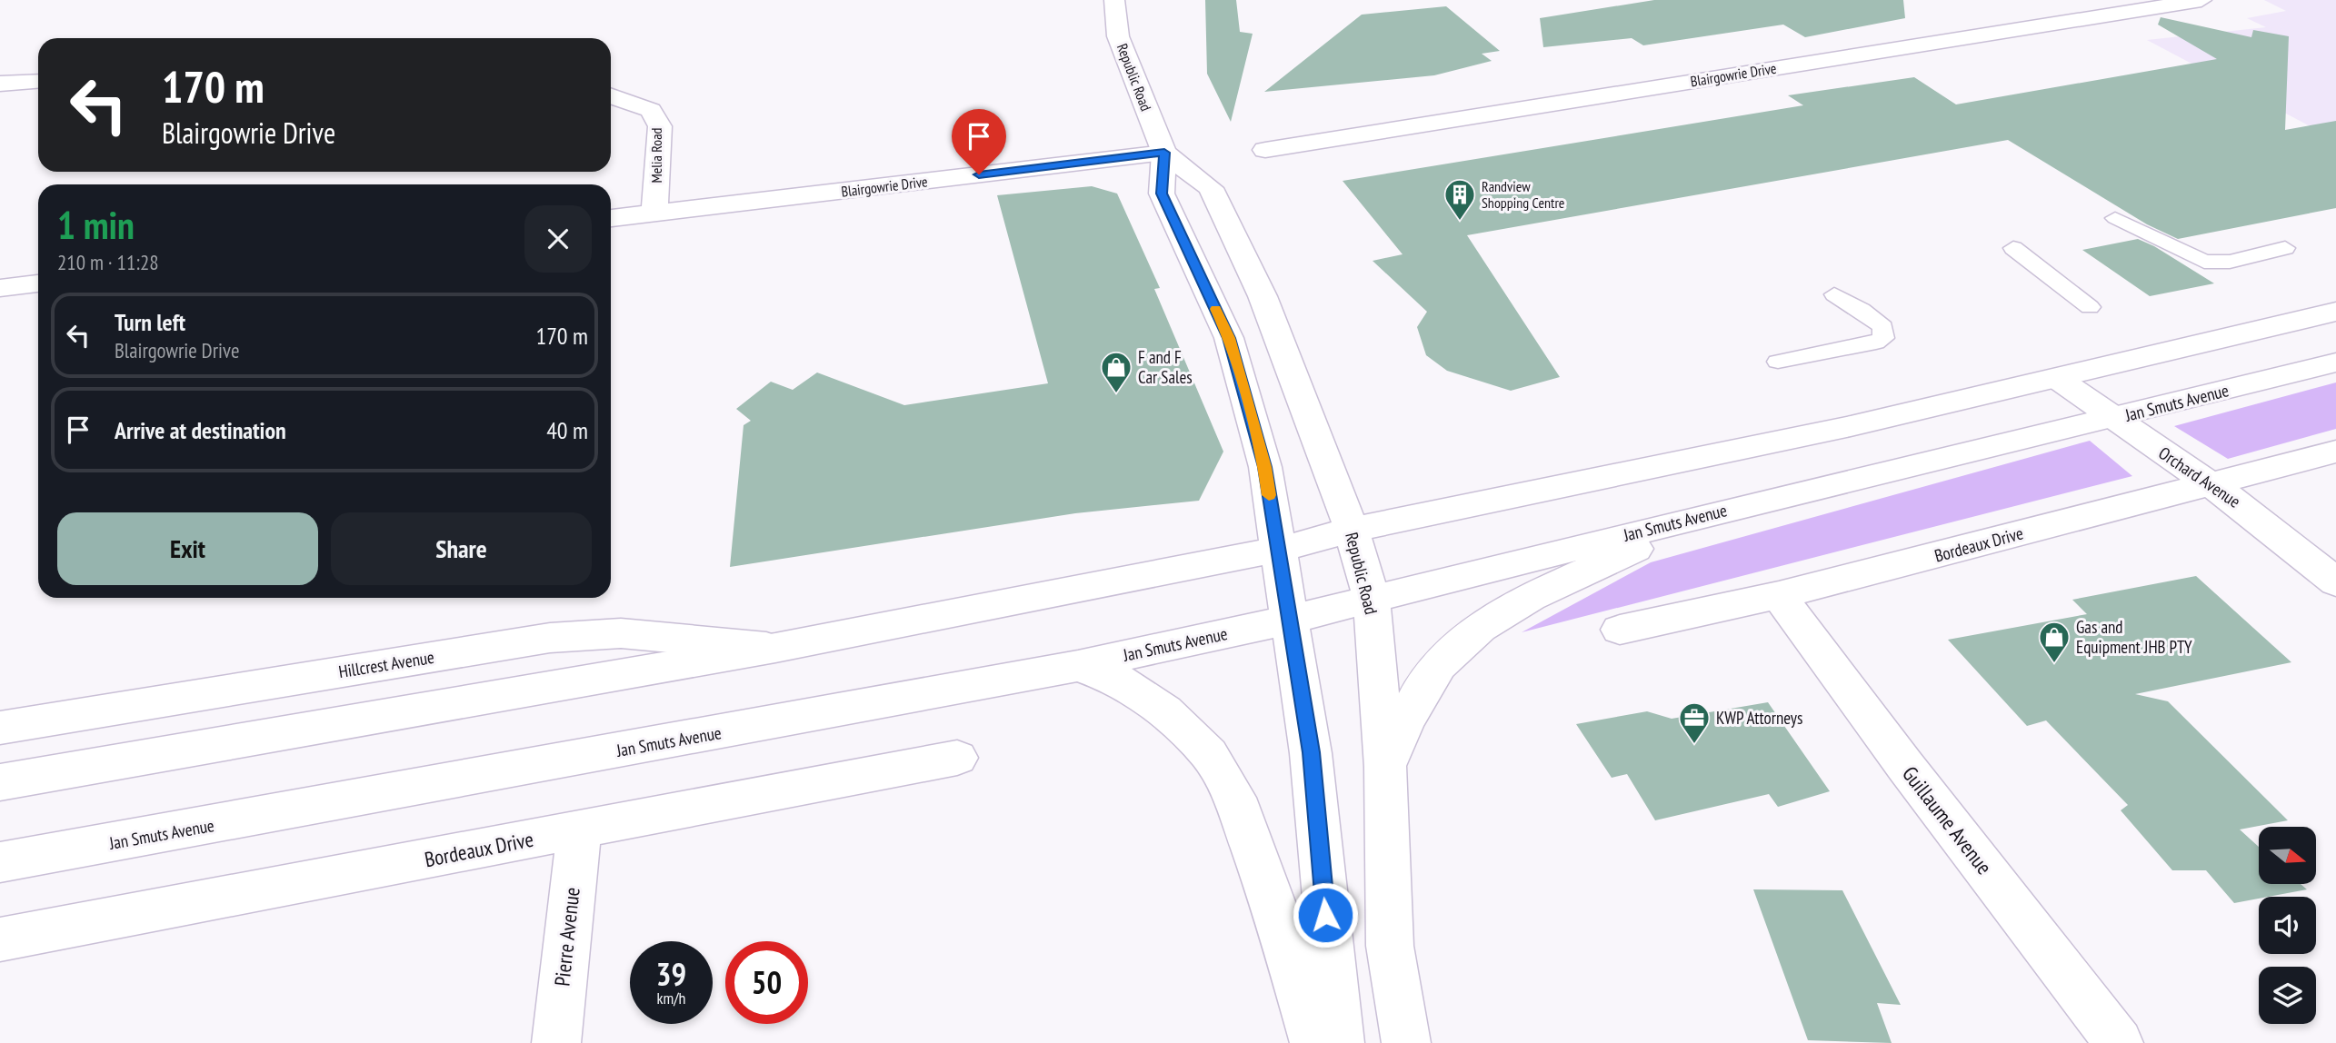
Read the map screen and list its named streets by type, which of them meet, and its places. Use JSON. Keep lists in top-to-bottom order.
{
  "streets": {
    "main road": [
      "Blairgowrie Drive",
      "Republic Road",
      "Melia Road",
      "Jan Smuts Avenue",
      "Orchard Avenue",
      "Bordeaux Drive",
      "Hillcrest Avenue",
      "Guillaume Avenue",
      "Pierre Avenue"
    ]
  },
  "crossings": [
    ["Blairgowrie Drive", "Republic Road"],
    ["Blairgowrie Drive", "Melia Road"],
    ["Republic Road", "Jan Smuts Avenue"],
    ["Jan Smuts Avenue", "Orchard Avenue"],
    ["Orchard Avenue", "Bordeaux Drive"],
    ["Bordeaux Drive", "Guillaume Avenue"],
    ["Bordeaux Drive", "Pierre Avenue"]
  ],
  "places": {
    "building": ["Randview Shopping Centre"],
    "shop": ["F and F Car Sales", "Gas and Equipment JHB PTY"],
    "office": ["KWP Attorneys"]
  },
  "north": "right",
  "page": {
    "turn": ["170 m", "Blairgowrie Drive"],
    "heading": ["1 min", "210 m · 11:28"],
    "list": [
      {
        "name": "Turn left",
        "note": "Blairgowrie Drive",
        "value": "170 m"
      },
      {
        "name": "Arrive at destination",
        "value": "40 m"
      }
    ],
    "buttons": ["Exit", "Share"],
    "speed": "39 km/h",
    "limit": "50"
  }
}
